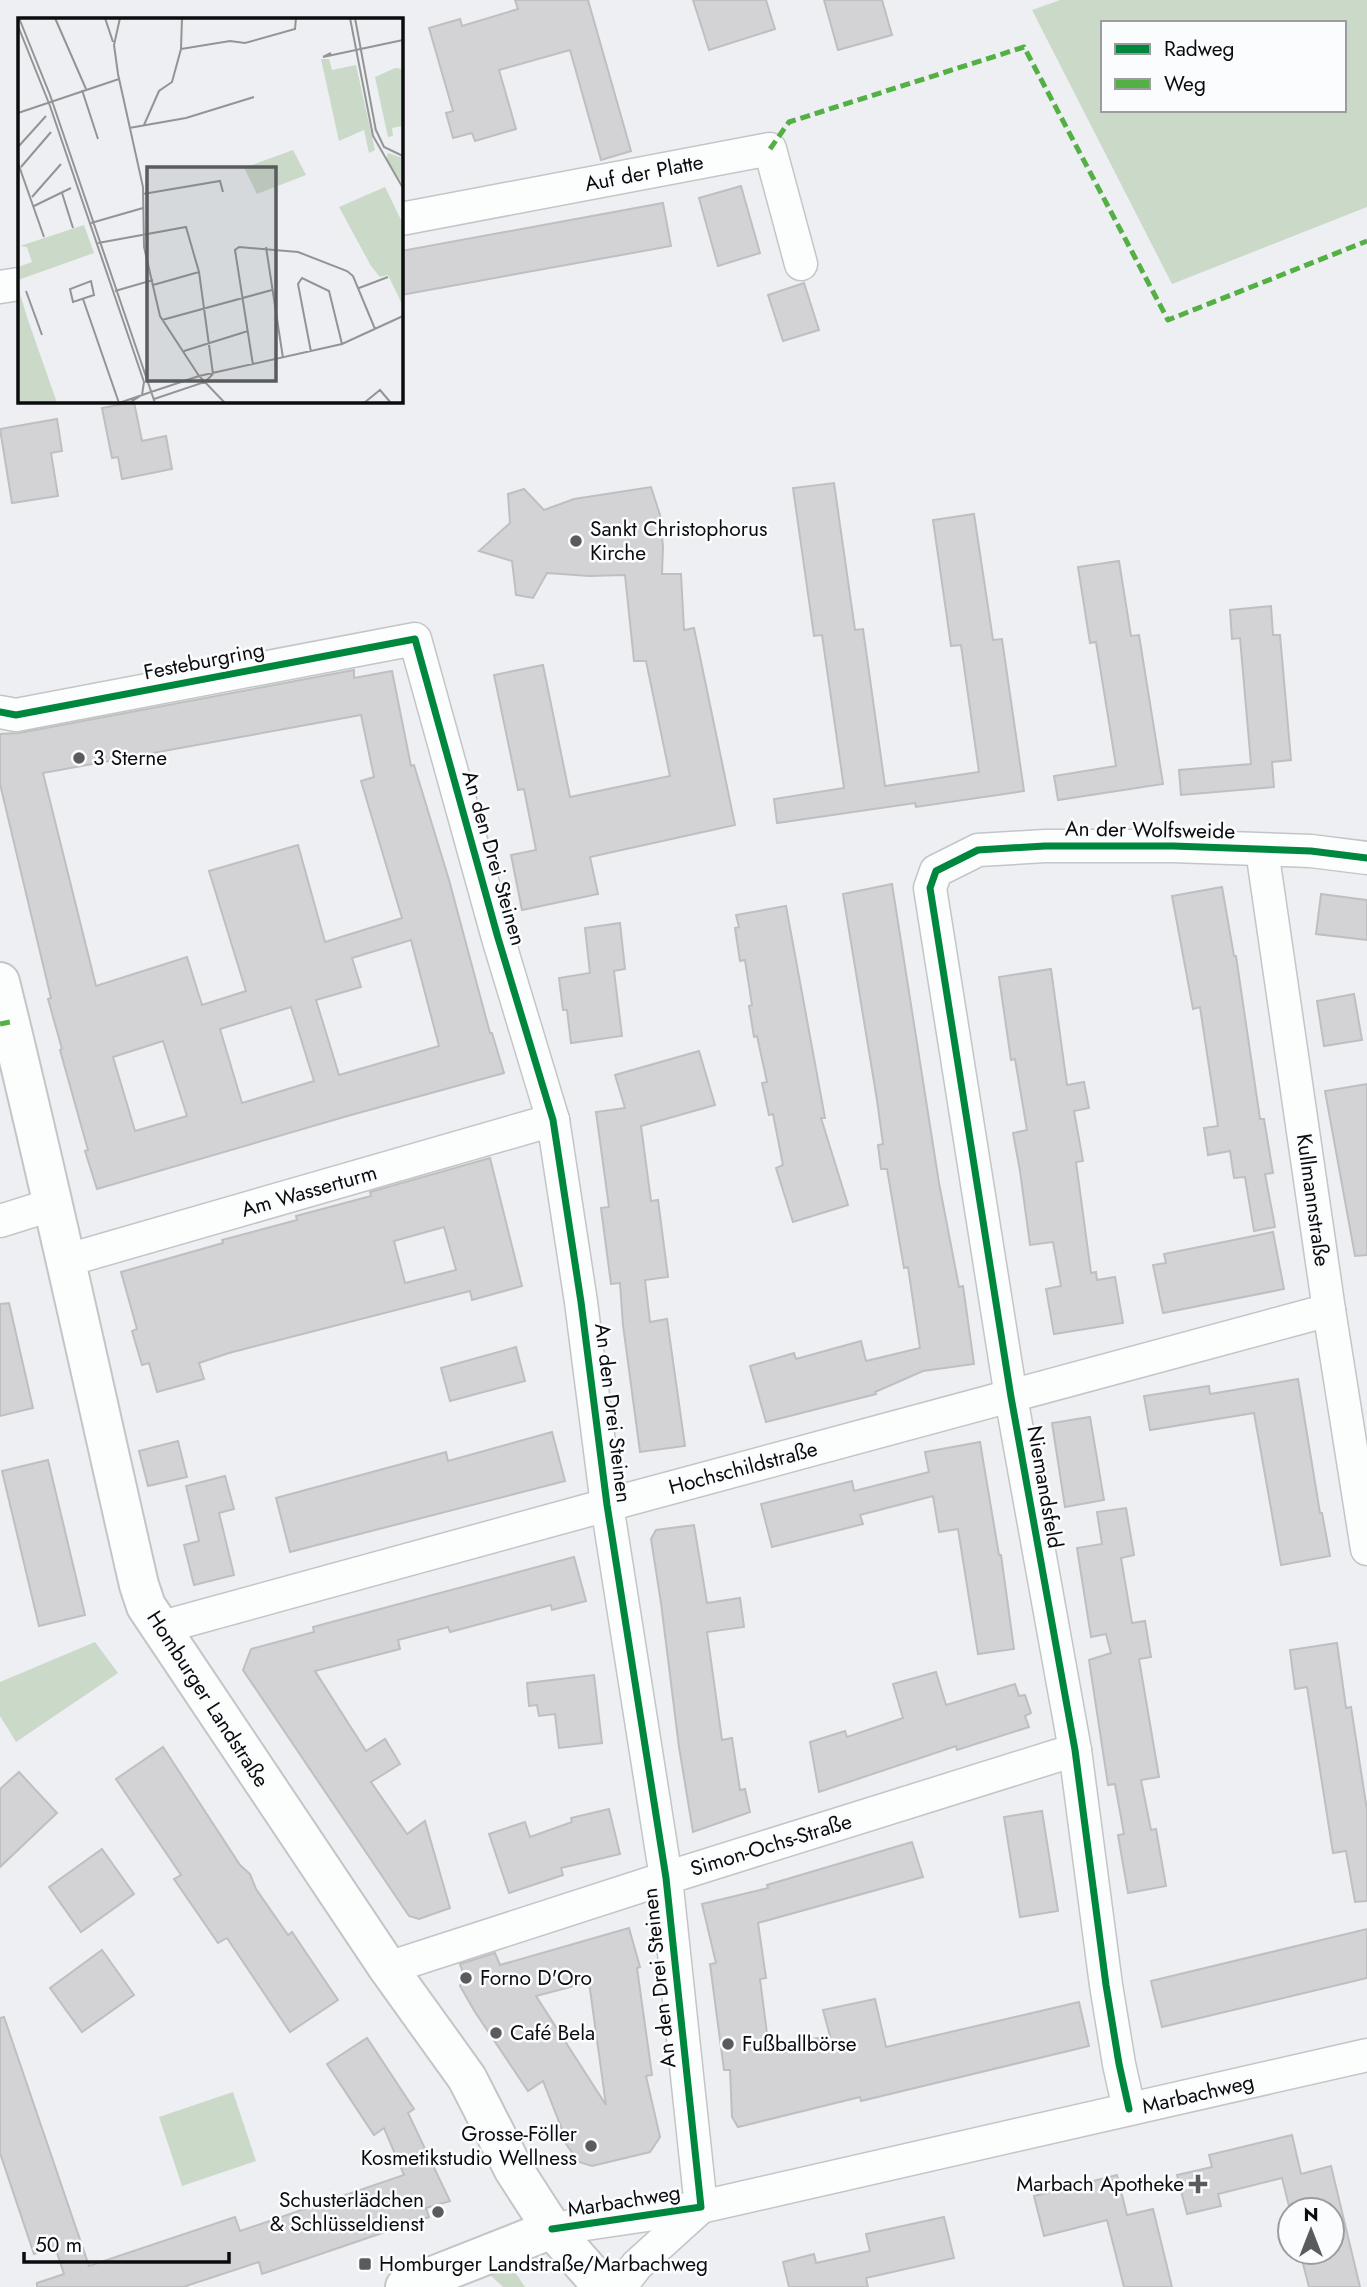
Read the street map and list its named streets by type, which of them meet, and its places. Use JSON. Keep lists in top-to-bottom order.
{
  "streets": {
    "street": [
      "Auf der Platte",
      "Festeburgring",
      "An der Wolfsweide",
      "An den Drei Steinen",
      "Am Wasserturm",
      "Kullmannstraße",
      "Hochschildstraße",
      "Niemandsfeld",
      "Homburger Landstraße",
      "Simon-Ochs-Straße",
      "Marbachweg"
    ]
  },
  "crossings": [
    ["Festeburgring", "An den Drei Steinen"],
    ["An der Wolfsweide", "Kullmannstraße"],
    ["An der Wolfsweide", "Niemandsfeld"],
    ["An den Drei Steinen", "Am Wasserturm"],
    ["An den Drei Steinen", "Hochschildstraße"],
    ["An den Drei Steinen", "Simon-Ochs-Straße"],
    ["An den Drei Steinen", "Marbachweg"],
    ["Am Wasserturm", "Homburger Landstraße"],
    ["Kullmannstraße", "Hochschildstraße"],
    ["Hochschildstraße", "Niemandsfeld"],
    ["Hochschildstraße", "Homburger Landstraße"],
    ["Niemandsfeld", "Simon-Ochs-Straße"],
    ["Niemandsfeld", "Marbachweg"],
    ["Homburger Landstraße", "Simon-Ochs-Straße"],
    ["Homburger Landstraße", "Marbachweg"]
  ],
  "places": {
    "other": [
      "Sankt Christophorus Kirche",
      "3 Sterne",
      "Forno D'Oro",
      "Café Bela",
      "Fußballbörse",
      "Grosse-Föller Kosmetikstudio Wellness",
      "Schusterlädchen & Schlüsseldienst"
    ],
    "health": ["Marbach Apotheke"],
    "transit": ["Homburger Landstraße/Marbachweg"]
  },
  "legend": ["Radweg", "Weg"],
  "scale_bar": "50 m",
  "north": "top"
}
